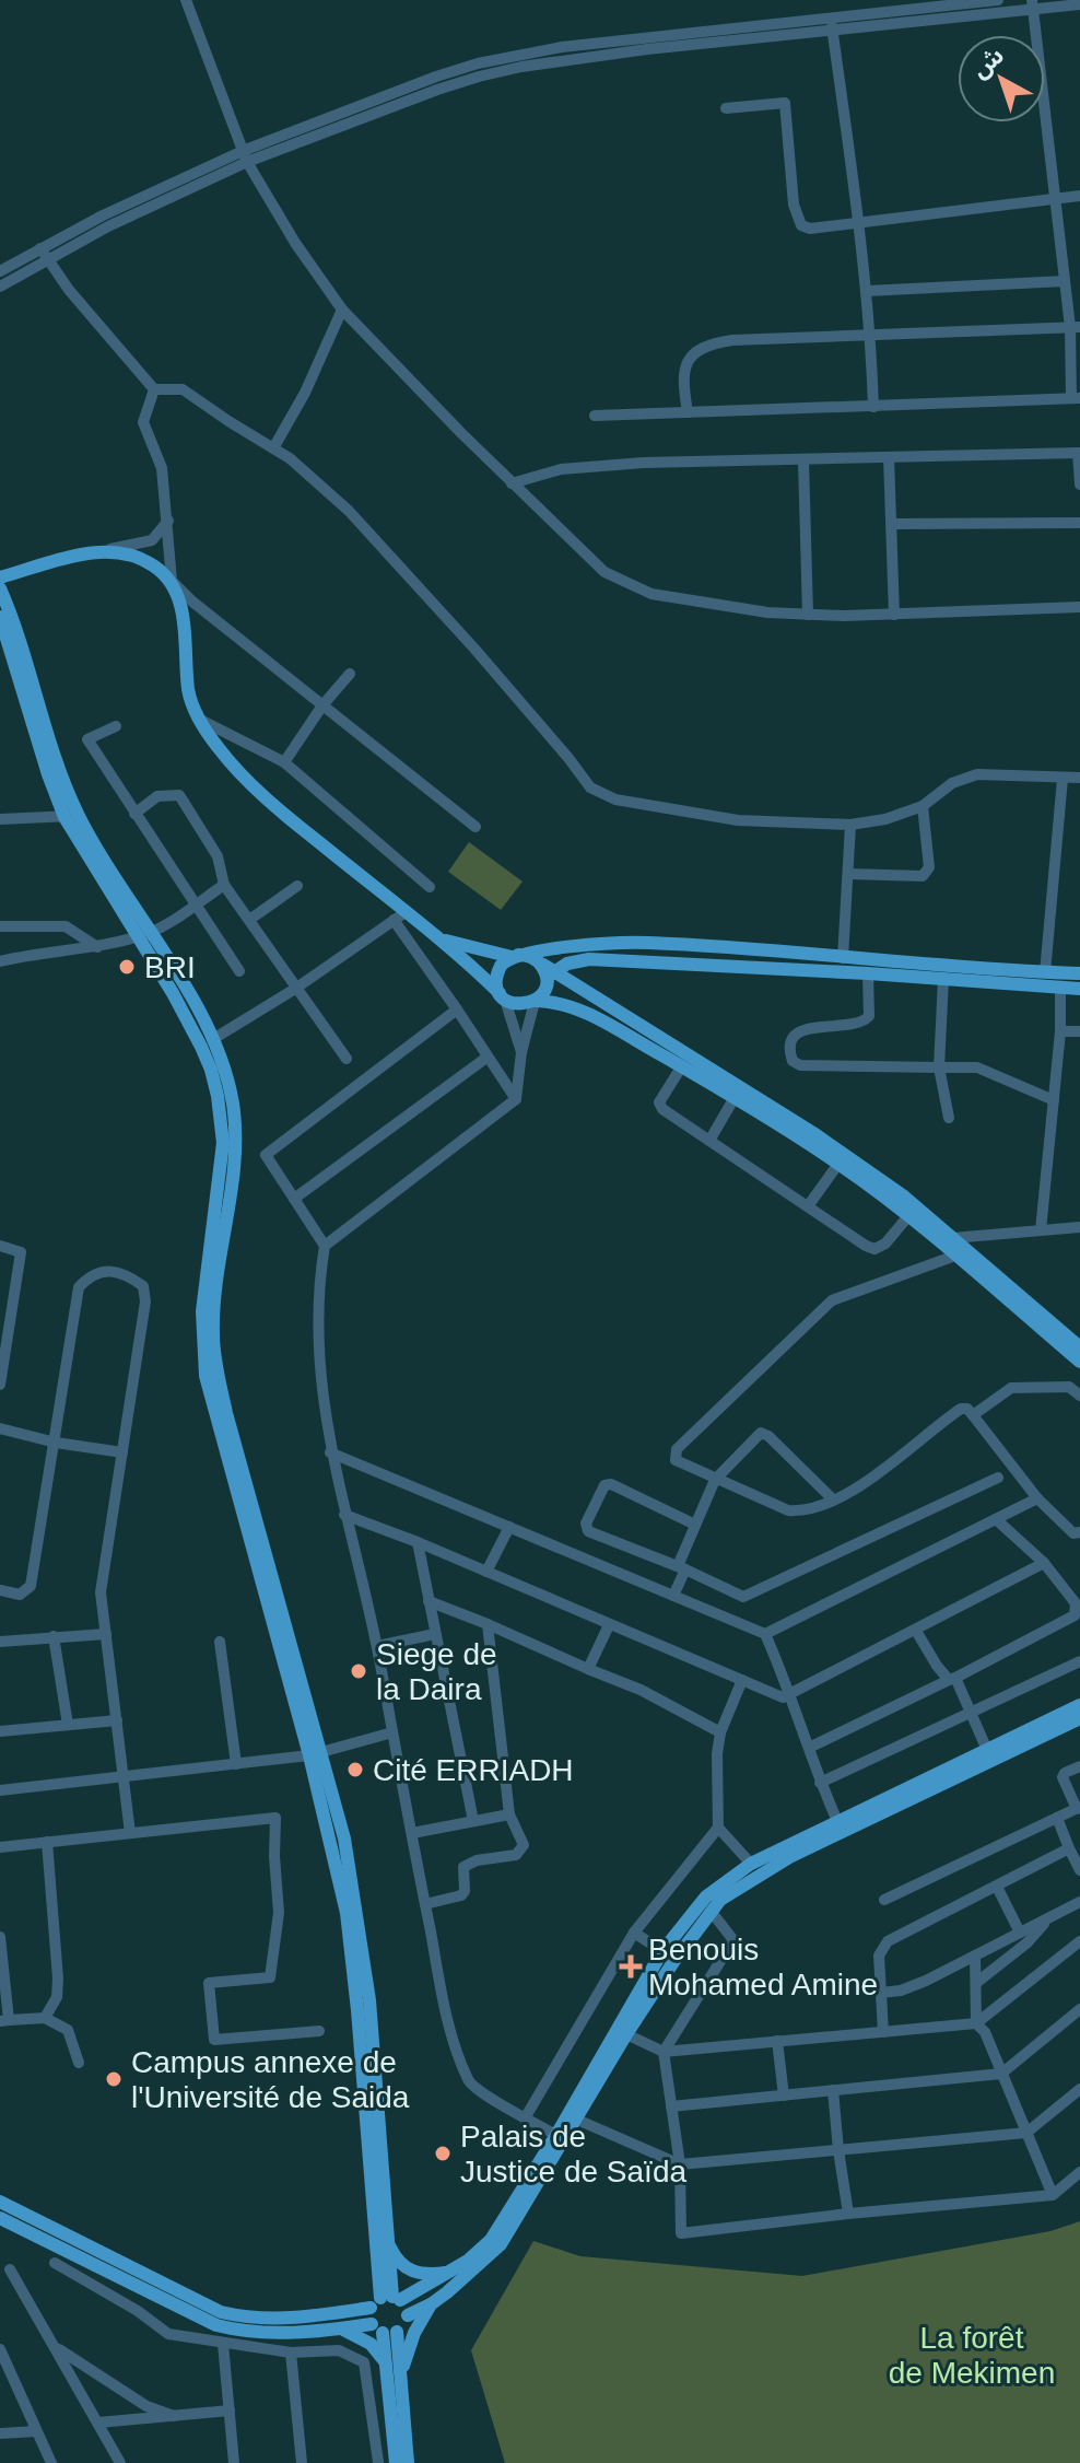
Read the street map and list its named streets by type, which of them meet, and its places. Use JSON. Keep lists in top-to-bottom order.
{
  "parks": ["La forêt de Mekimen"],
  "places": {
    "other": [
      "BRI",
      "Siege de la Daira",
      "Cité ERRIADH",
      "Campus annexe de l'Université de Saida",
      "Palais de Justice de Saïda"
    ],
    "health": ["Benouis Mohamed Amine"]
  },
  "north": "top left"
}
